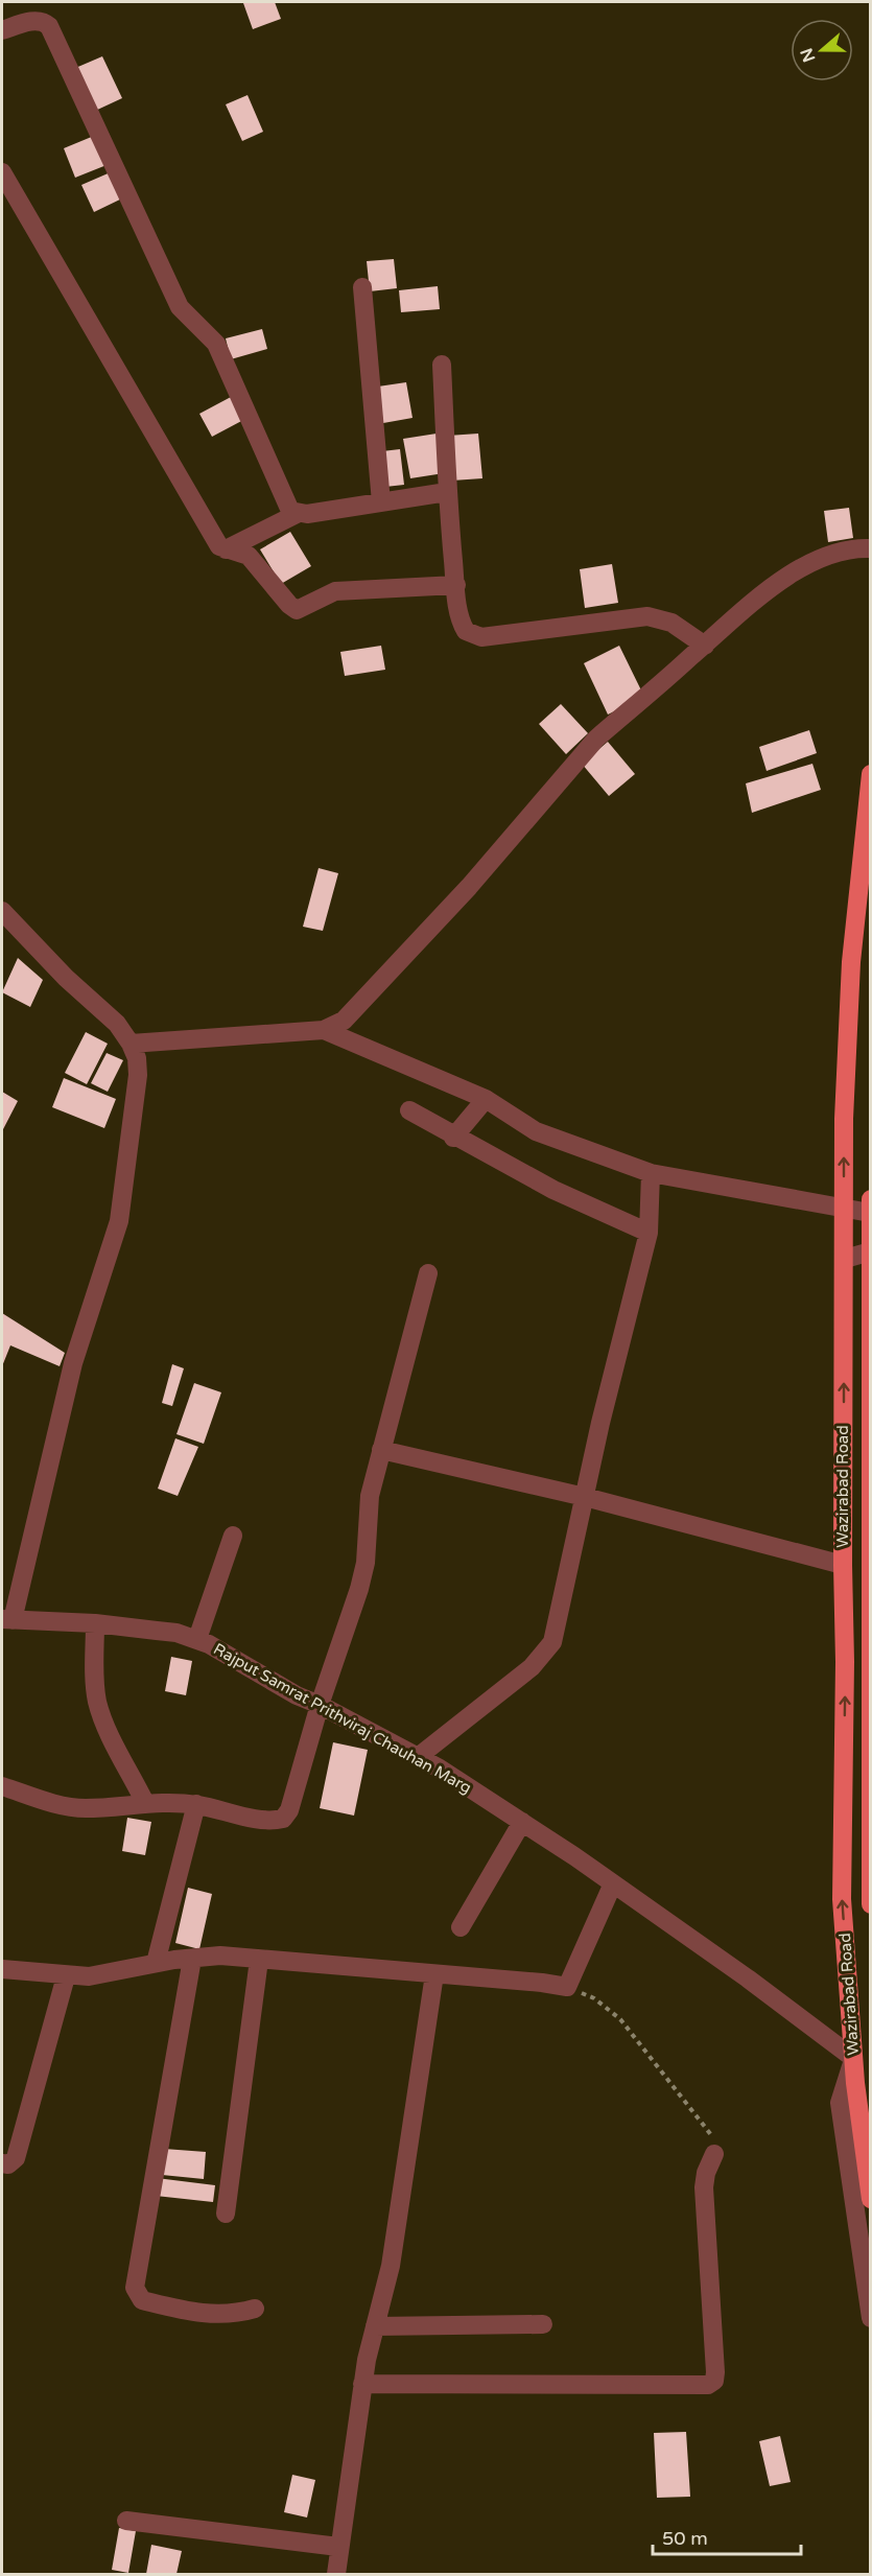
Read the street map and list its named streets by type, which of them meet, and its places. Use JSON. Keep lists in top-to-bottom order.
{
  "streets": {
    "highway": ["Wazirabad Road"],
    "street": ["Rajput Samrat Prithviraj Chauhan Marg"]
  },
  "crossings": [
    ["Wazirabad Road", "Rajput Samrat Prithviraj Chauhan Marg"]
  ],
  "scale_bar": "50 m",
  "north": "left"
}
